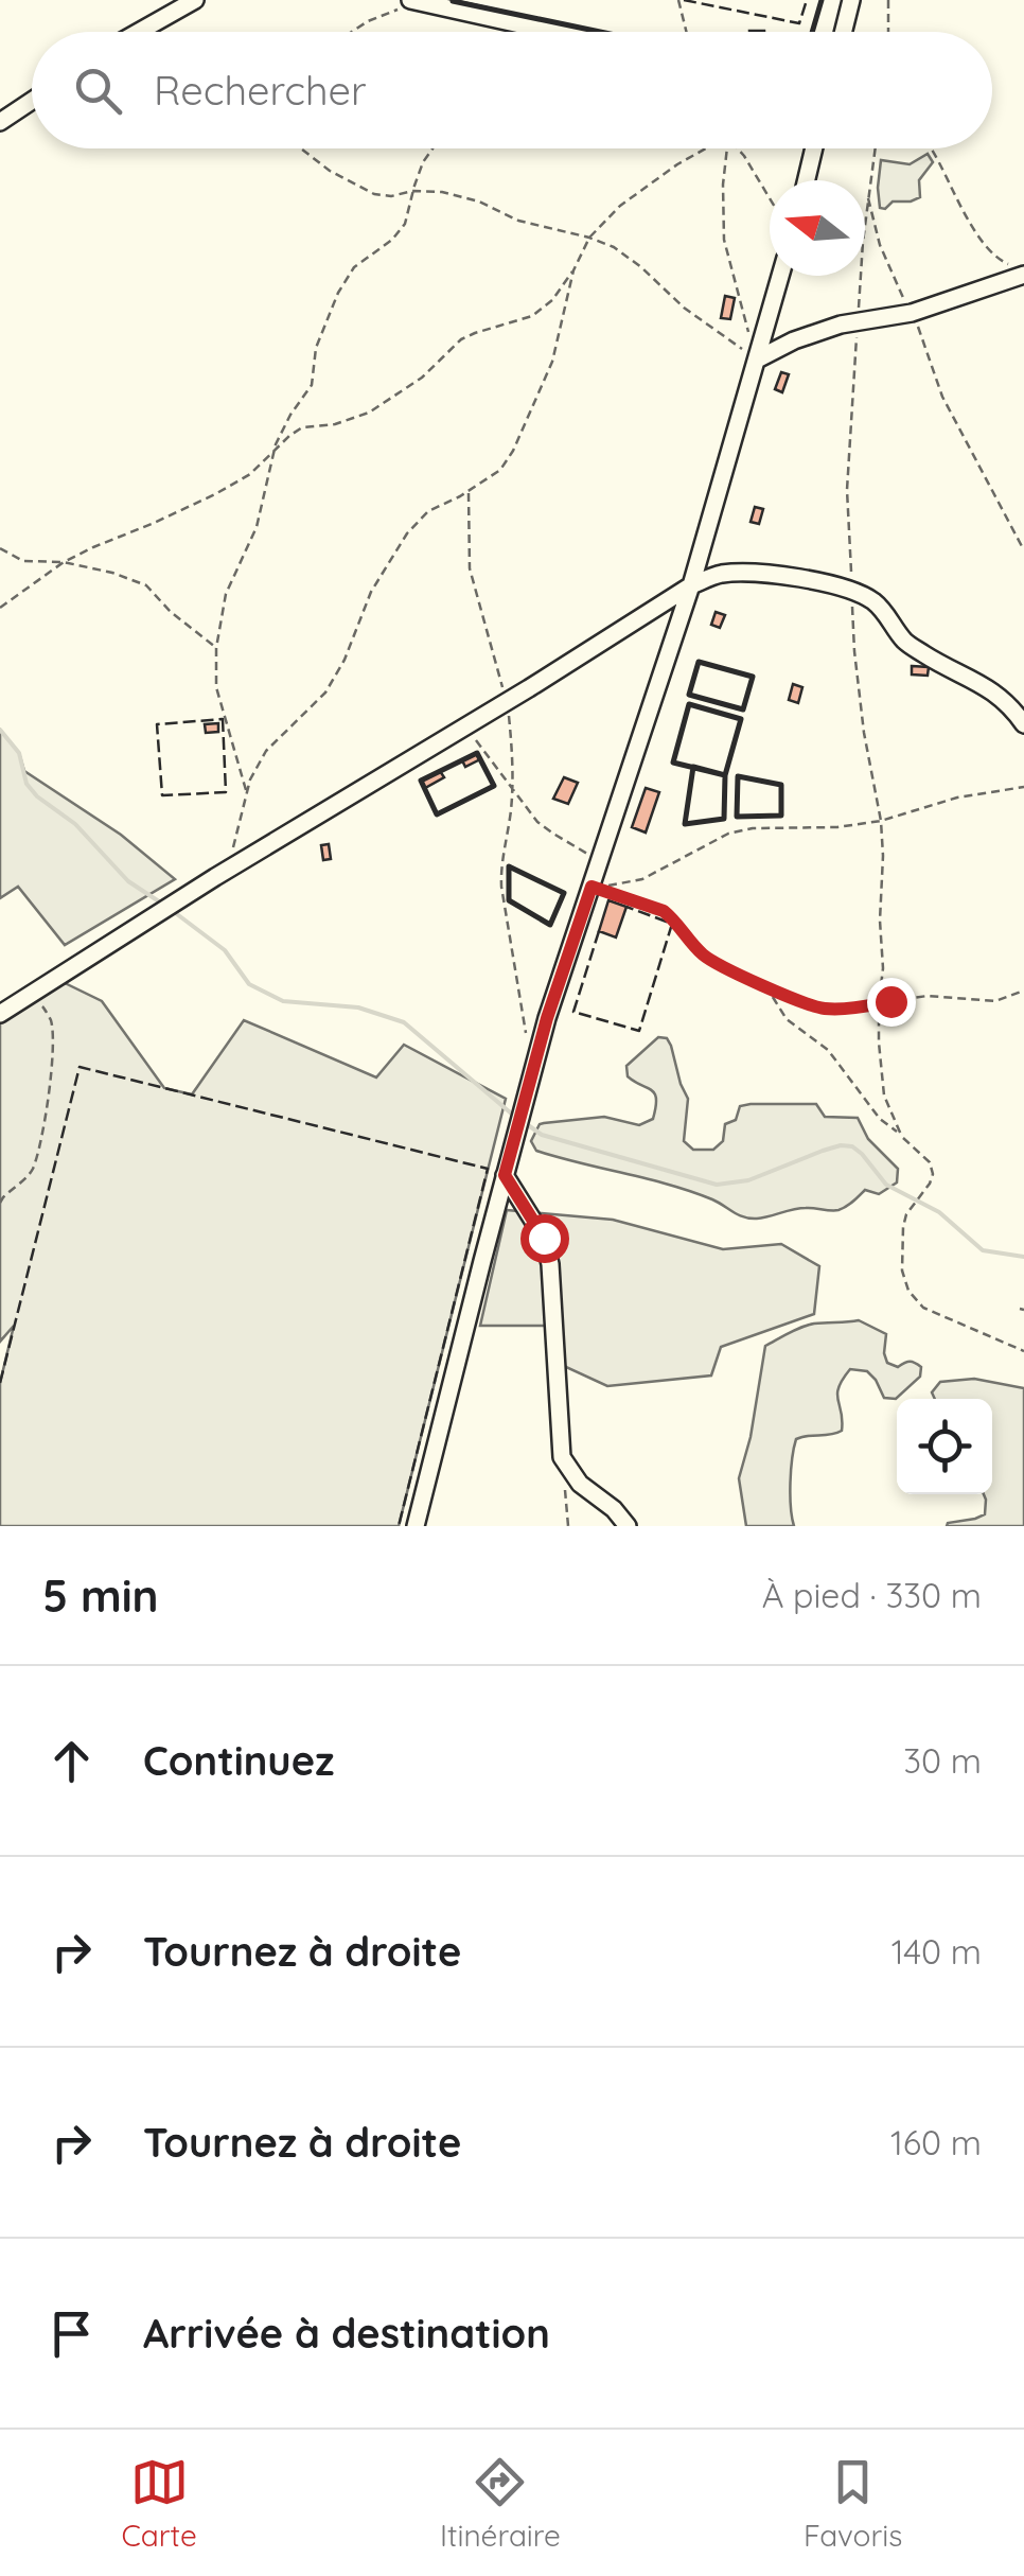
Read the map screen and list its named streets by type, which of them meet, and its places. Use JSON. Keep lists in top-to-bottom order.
{
  "north": "left",
  "page": {
    "search": "Rechercher",
    "heading": ["5 min", "À pied · 330 m"],
    "list": [
      ["Continuez", "30 m"],
      ["Tournez à droite", "140 m"],
      ["Tournez à droite", "160 m"],
      "Arrivée à destination"
    ],
    "nav": ["Carte", "Itinéraire", "Favoris"]
  }
}
